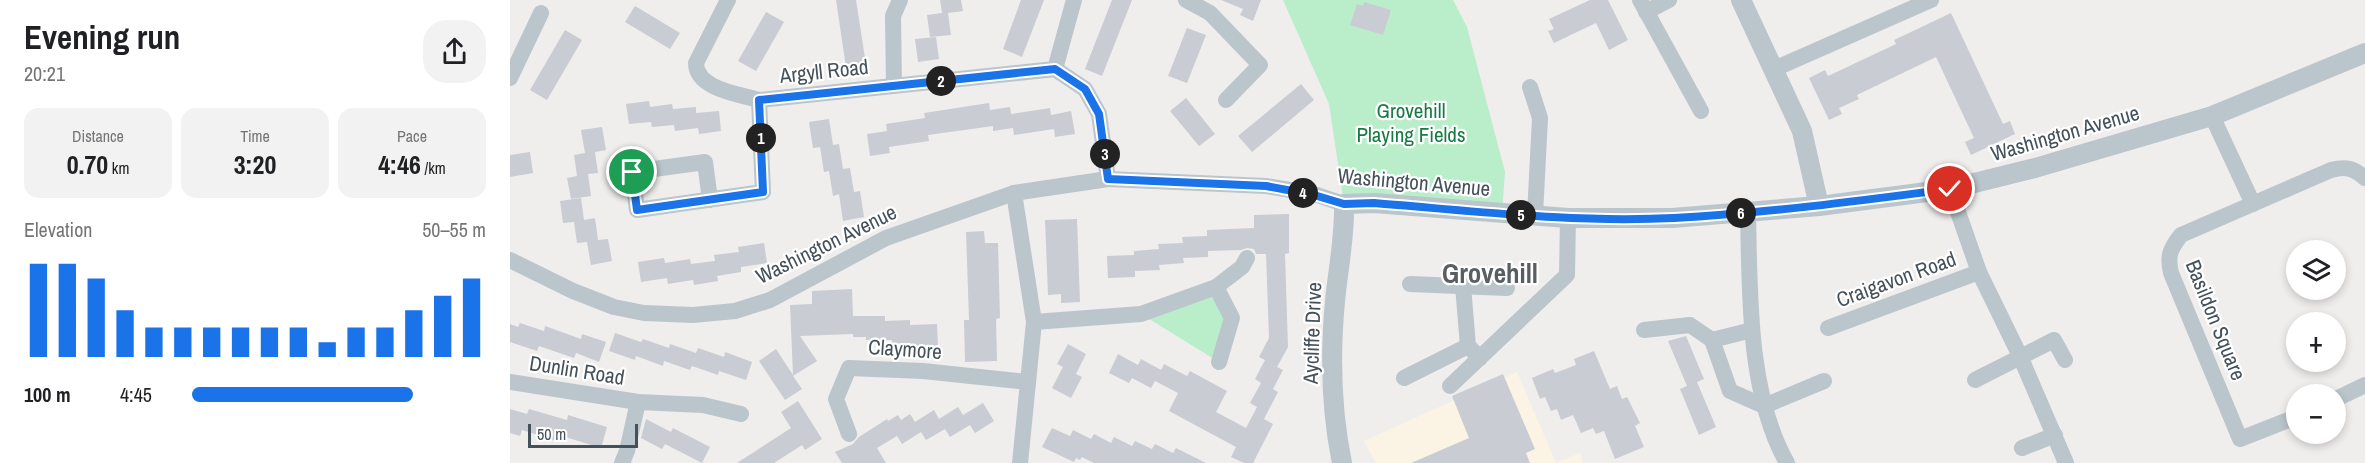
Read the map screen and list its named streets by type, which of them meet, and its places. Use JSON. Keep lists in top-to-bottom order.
{
  "streets": {
    "street": [
      "Argyll Road",
      "Washington Avenue",
      "Craigavon Road",
      "Basildon Square",
      "Aycliffe Drive",
      "Claymore",
      "Dunlin Road"
    ]
  },
  "crossings": [
    ["Washington Avenue", "Craigavon Road"],
    ["Washington Avenue", "Aycliffe Drive"]
  ],
  "districts": ["Grovehill"],
  "parks": ["Grovehill Playing Fields"],
  "scale_bar": "50 m",
  "page": {
    "heading": ["Evening run", "20:21"],
    "pins": [
      "2",
      "1",
      "3",
      "4",
      "6",
      "5"
    ],
    "stats": [
      ["Distance", "0.70 km"],
      ["Time", "3:20"],
      ["Pace", "4:46 /km"]
    ],
    "chart": ["Elevation", "50–55 m"],
    "map_buttons": ["+", "−"],
    "list": [
      {
        "name": "100 m",
        "note": "4:45"
      }
    ],
    "scale": "50 m"
  }
}
